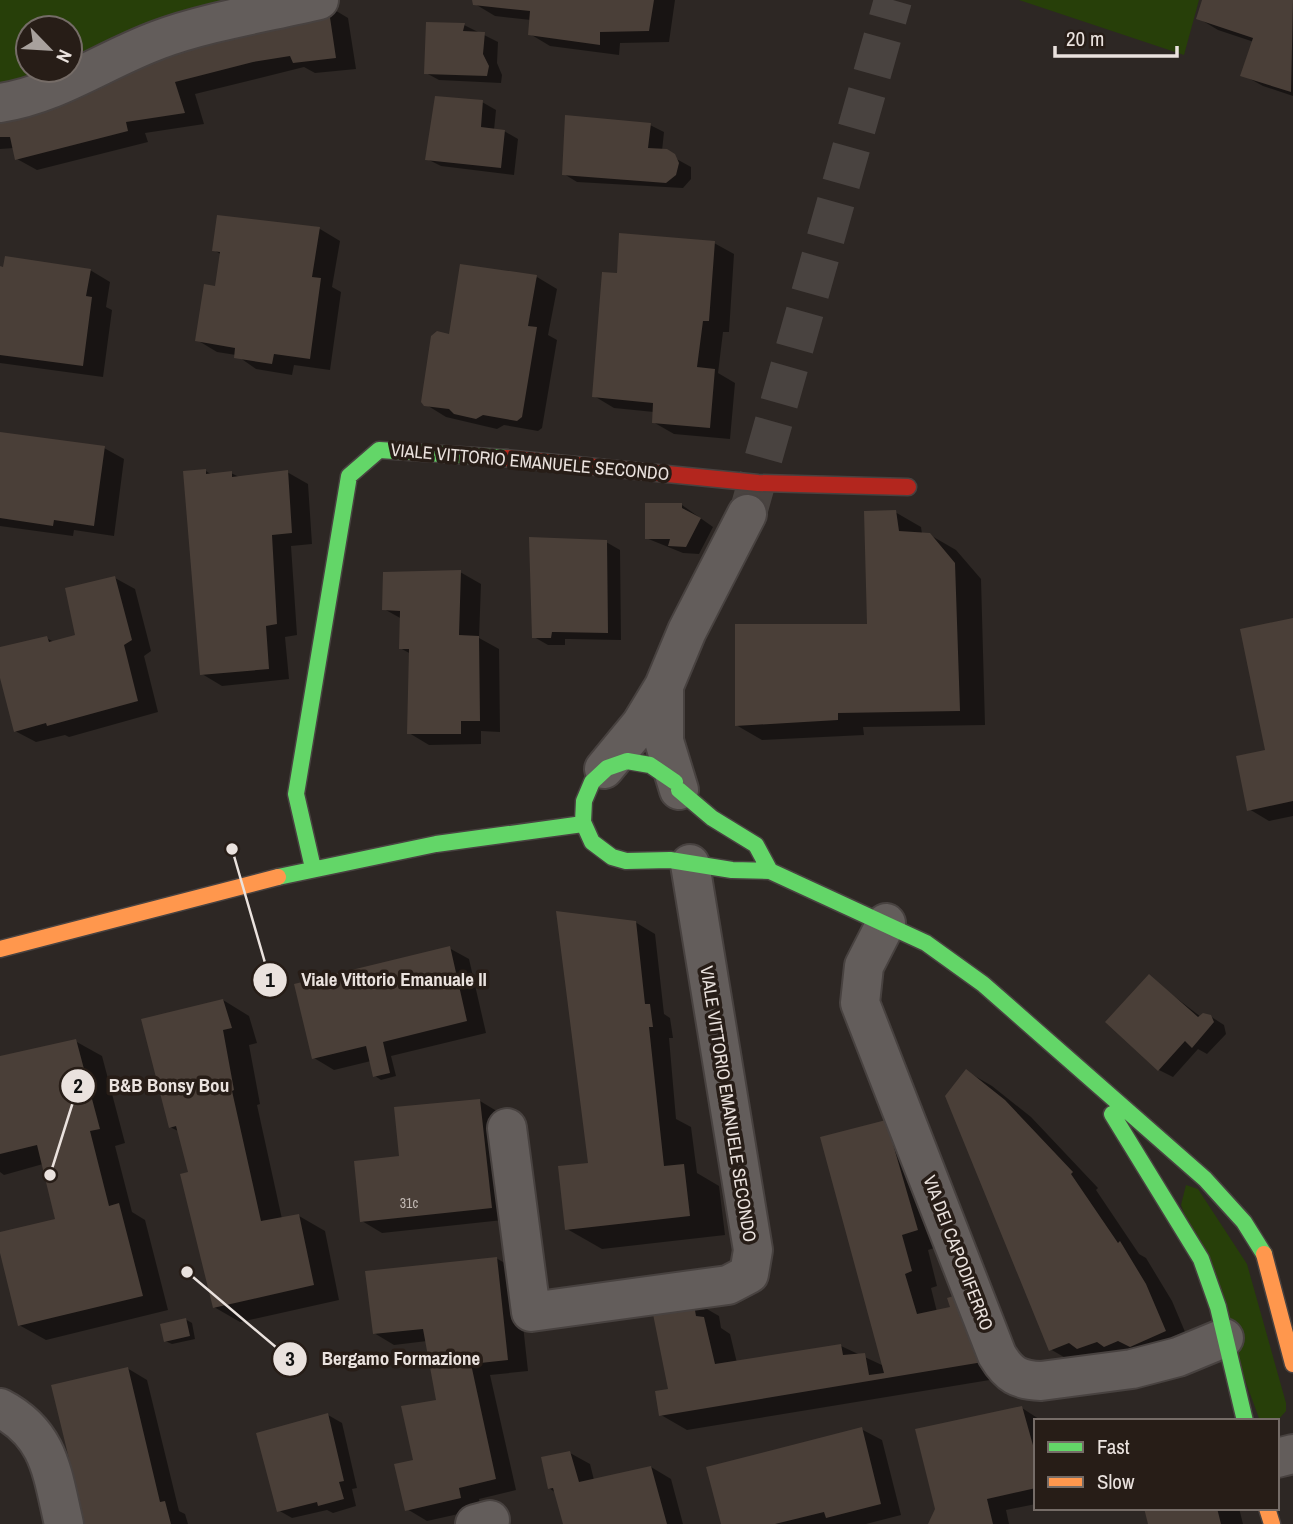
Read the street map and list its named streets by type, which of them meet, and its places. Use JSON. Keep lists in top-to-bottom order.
{
  "streets": {
    "street": ["VIALE VITTORIO EMANUELE SECONDO", "VIA DEI CAPODIFERRO"]
  },
  "places": ["Viale Vittorio Emanuale II", "B&B Bonsy Bou", "Bergamo Formazione"],
  "house_numbers": ["31c"],
  "legend": ["Fast", "Slow"],
  "scale_bar": "20 m",
  "north": "bottom right"
}
